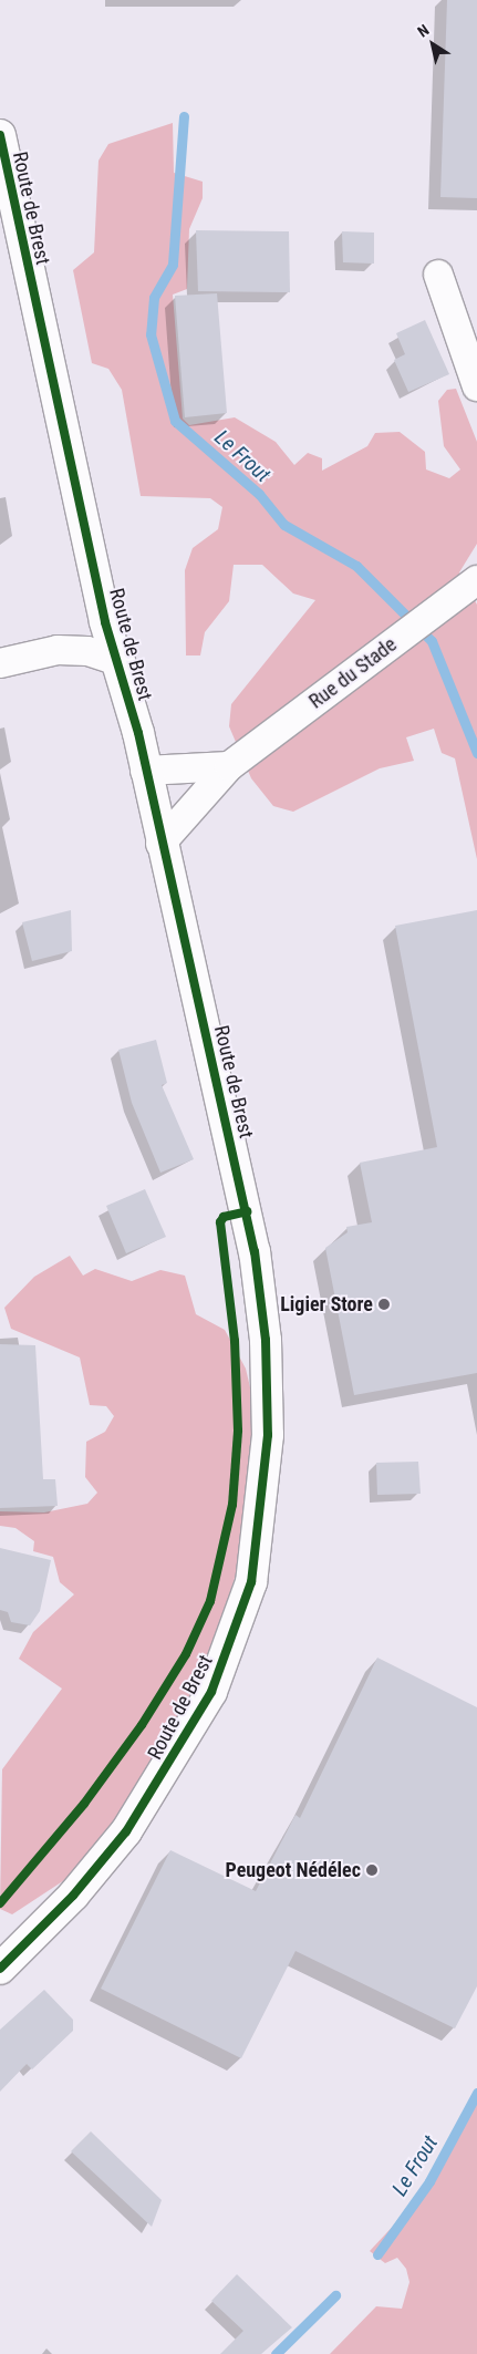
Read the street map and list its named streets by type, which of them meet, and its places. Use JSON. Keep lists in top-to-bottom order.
{
  "streets": {
    "main road": ["Route de Brest"],
    "street": ["Rue du Stade"]
  },
  "crossings": [
    ["Route de Brest", "Rue du Stade"]
  ],
  "water": ["Le Frout"],
  "places": ["Ligier Store", "Peugeot Nédélec"],
  "north": "top left"
}
